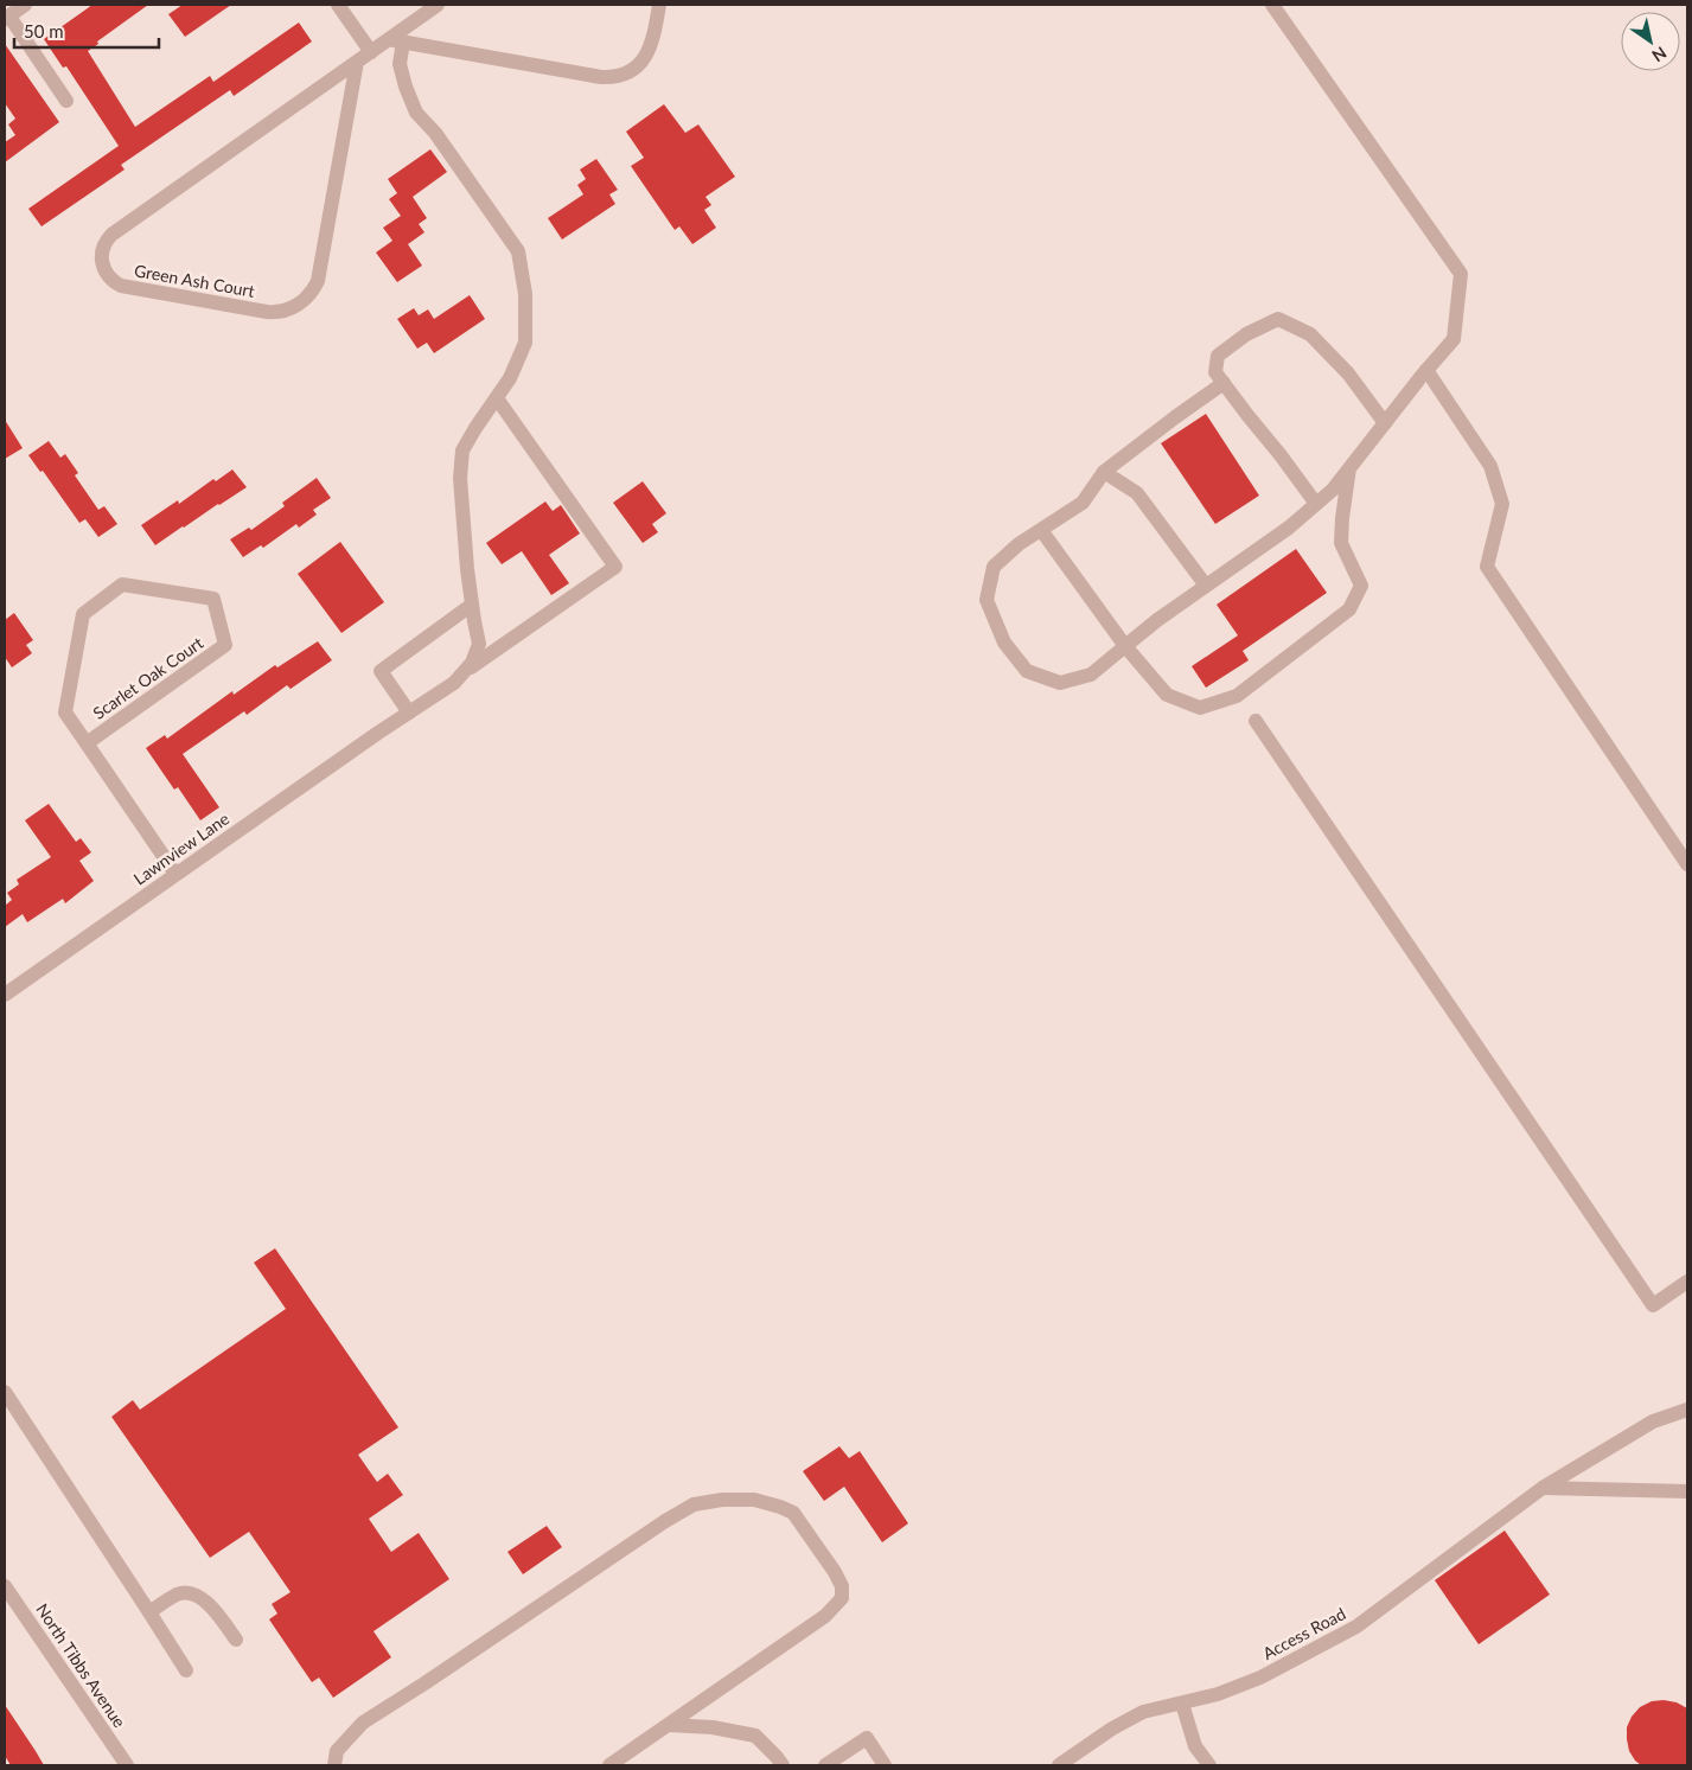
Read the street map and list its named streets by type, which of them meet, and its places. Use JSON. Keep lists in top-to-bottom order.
{
  "streets": {
    "street": [
      "Green Ash Court",
      "Scarlet Oak Court",
      "Lawnview Lane",
      "Access Road",
      "North Tibbs Avenue"
    ]
  },
  "crossings": [
    ["Scarlet Oak Court", "Lawnview Lane"]
  ],
  "scale_bar": "50 m",
  "north": "bottom right"
}
